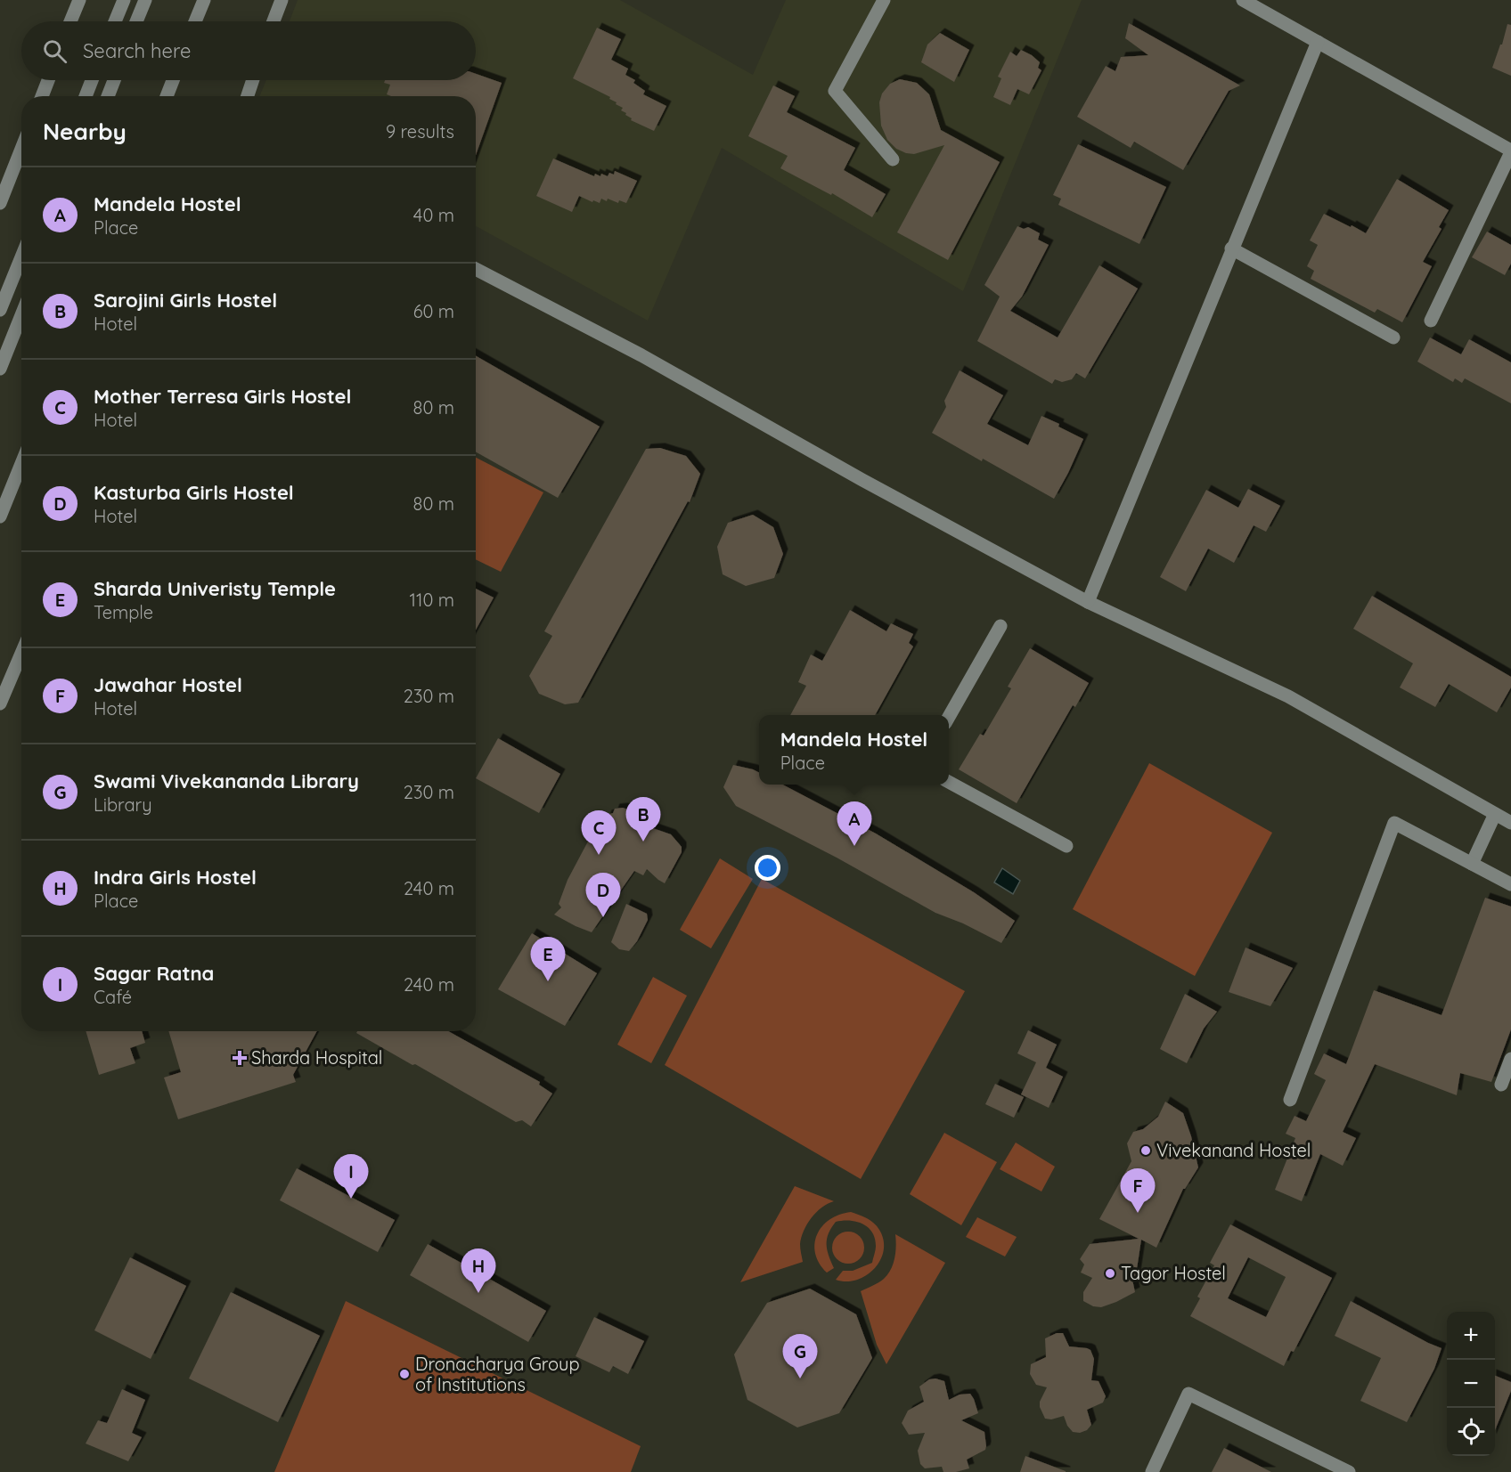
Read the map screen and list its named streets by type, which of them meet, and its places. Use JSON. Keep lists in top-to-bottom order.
{
  "places": {
    "health": ["Sharda Hospital"],
    "other": ["Vivekanand Hostel", "Tagor Hostel", "Dronacharya Group of Institutions"]
  },
  "page": {
    "search": "Search here",
    "heading": ["Nearby", "9 results"],
    "list": [
      {
        "mark": "A",
        "name": "Mandela Hostel",
        "note": "Place",
        "value": "40 m"
      },
      {
        "mark": "B",
        "name": "Sarojini Girls Hostel",
        "note": "Hotel",
        "value": "60 m"
      },
      {
        "mark": "C",
        "name": "Mother Terresa Girls Hostel",
        "note": "Hotel",
        "value": "80 m"
      },
      {
        "mark": "D",
        "name": "Kasturba Girls Hostel",
        "note": "Hotel",
        "value": "80 m"
      },
      {
        "mark": "E",
        "name": "Sharda Univeristy Temple",
        "note": "Temple",
        "value": "110 m"
      },
      {
        "mark": "F",
        "name": "Jawahar Hostel",
        "note": "Hotel",
        "value": "230 m"
      },
      {
        "mark": "G",
        "name": "Swami Vivekananda Library",
        "note": "Library",
        "value": "230 m"
      },
      {
        "mark": "H",
        "name": "Indra Girls Hostel",
        "note": "Place",
        "value": "240 m"
      },
      {
        "mark": "I",
        "name": "Sagar Ratna",
        "note": "Café",
        "value": "240 m"
      }
    ],
    "popup": ["Mandela Hostel", "Place"],
    "pins": [
      "B",
      "A",
      "C",
      "D",
      "E",
      "I",
      "F",
      "H",
      "G"
    ],
    "map_buttons": ["+", "−"]
  }
}
